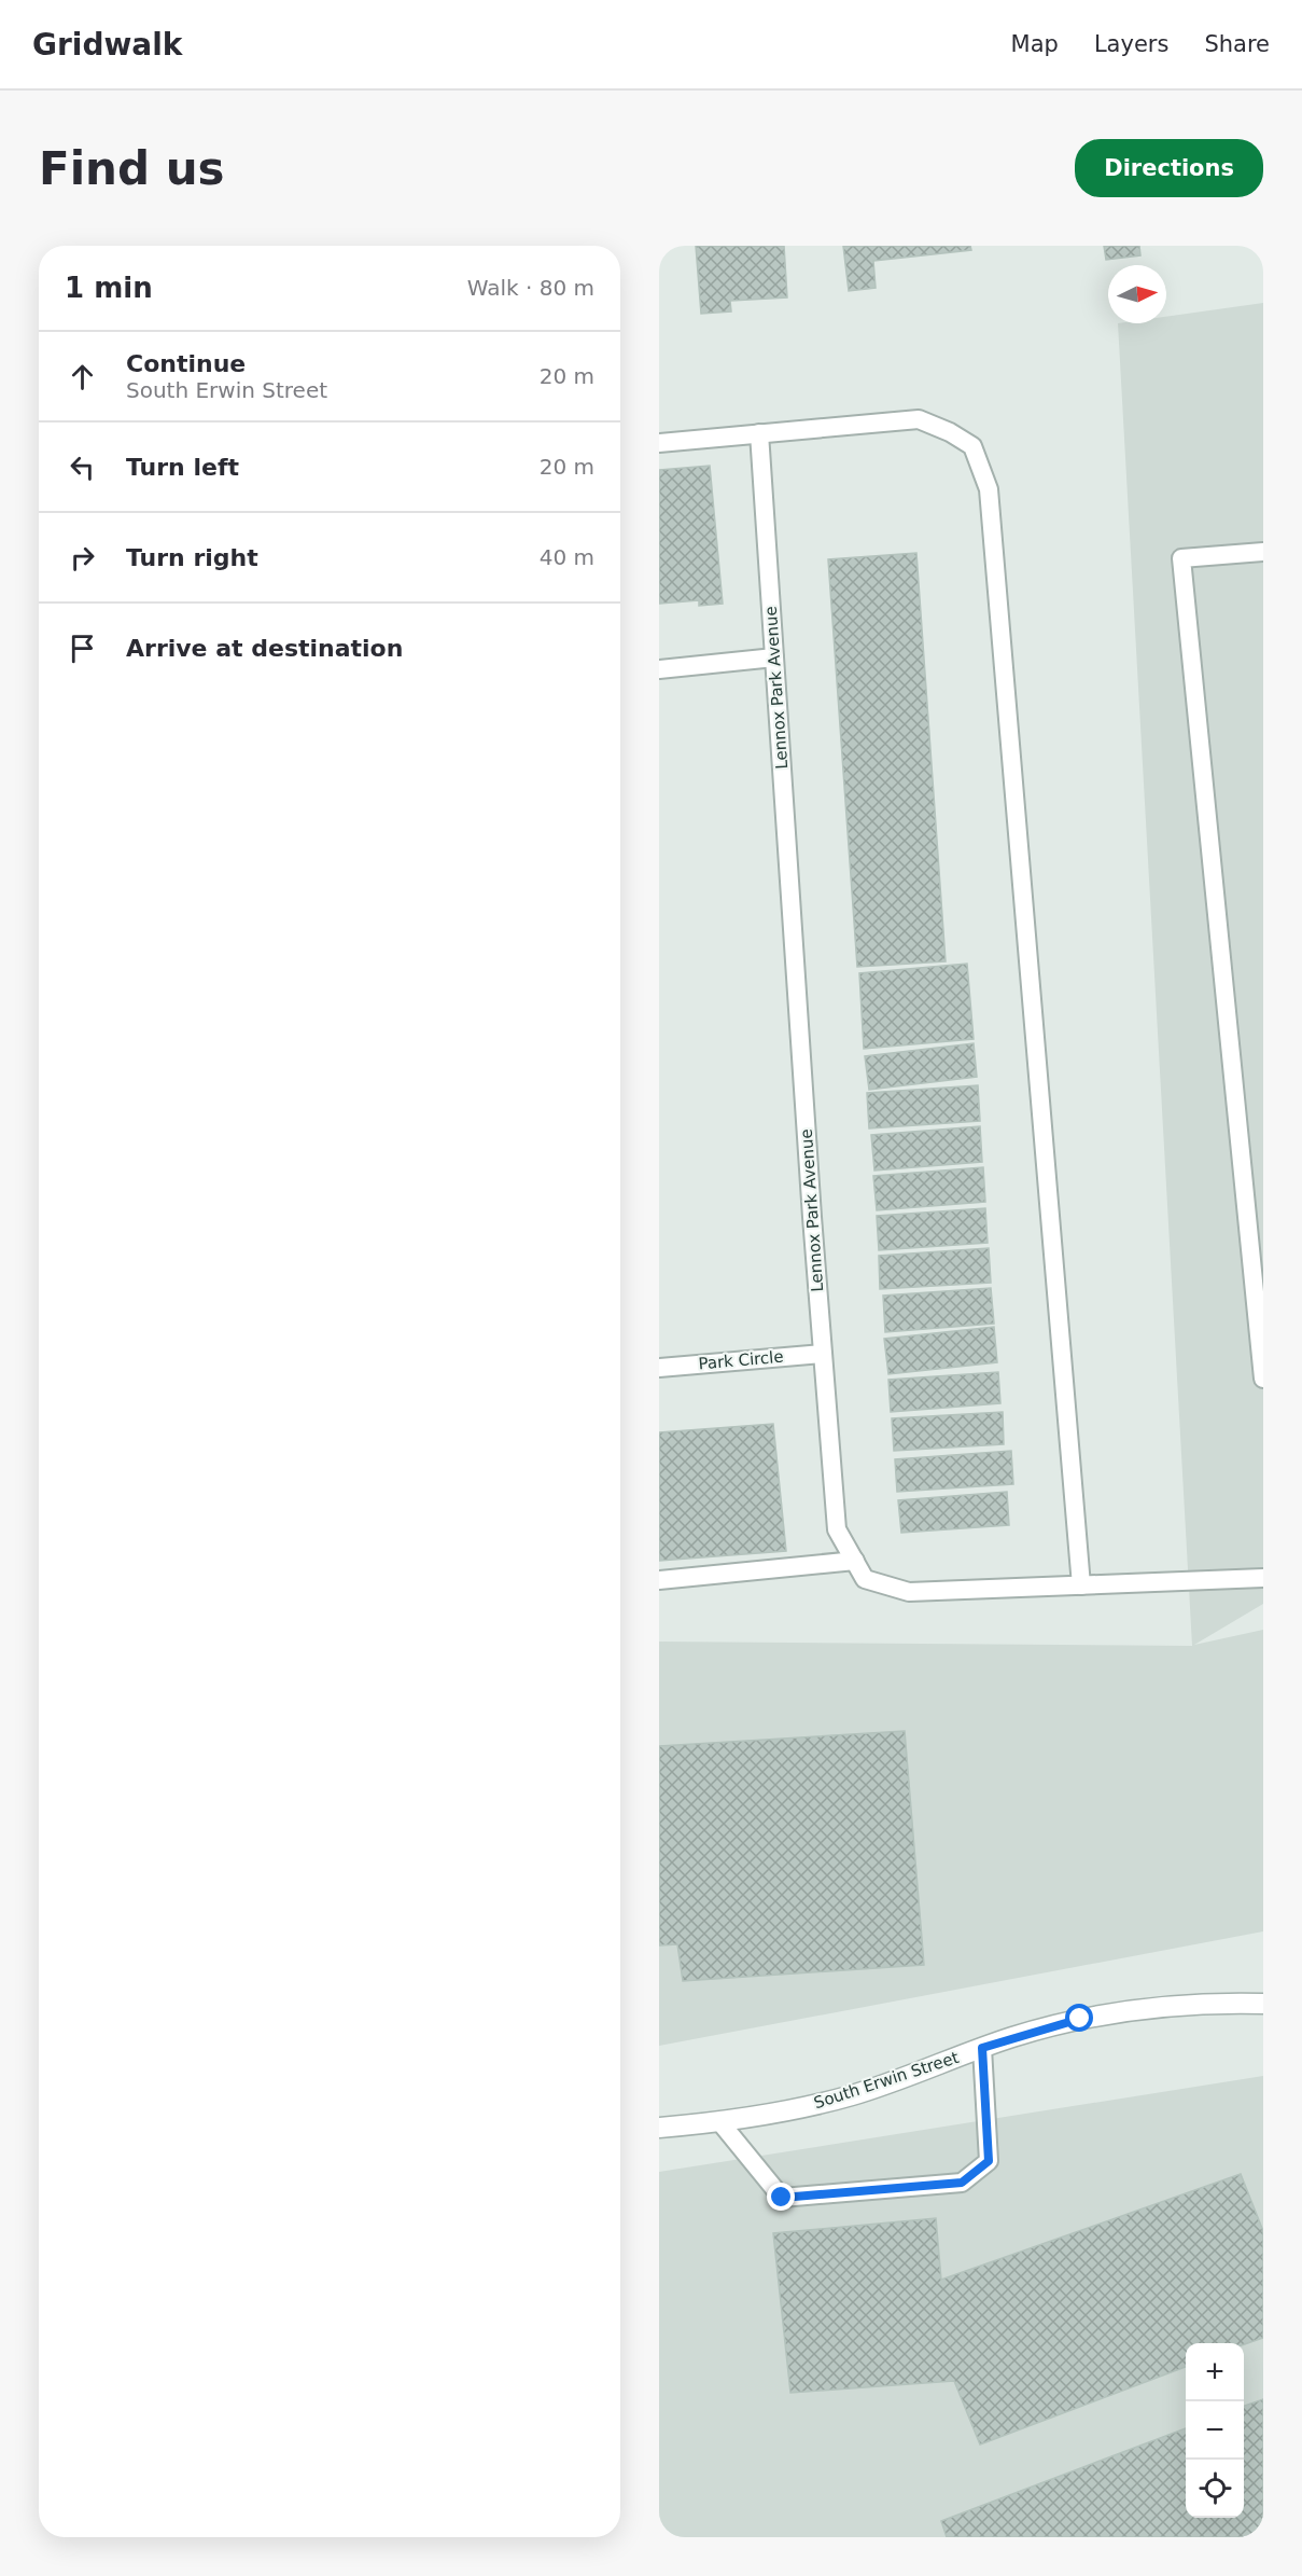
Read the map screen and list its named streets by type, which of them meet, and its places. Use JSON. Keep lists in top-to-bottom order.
{
  "streets": {
    "street": ["South Erwin Street"],
    "lane": ["Lennox Park Avenue", "Park Circle"]
  },
  "crossings": [
    ["Lennox Park Avenue", "Park Circle"]
  ],
  "north": "right",
  "page": {
    "header": "Gridwalk",
    "nav": ["Map", "Layers", "Share"],
    "buttons": "Directions",
    "title": "Find us",
    "heading": ["1 min", "Walk · 80 m"],
    "list": [
      ["Continue", "South Erwin Street", "20 m"],
      ["Turn left", "20 m"],
      ["Turn right", "40 m"],
      "Arrive at destination"
    ],
    "map_buttons": ["+", "−"]
  }
}
